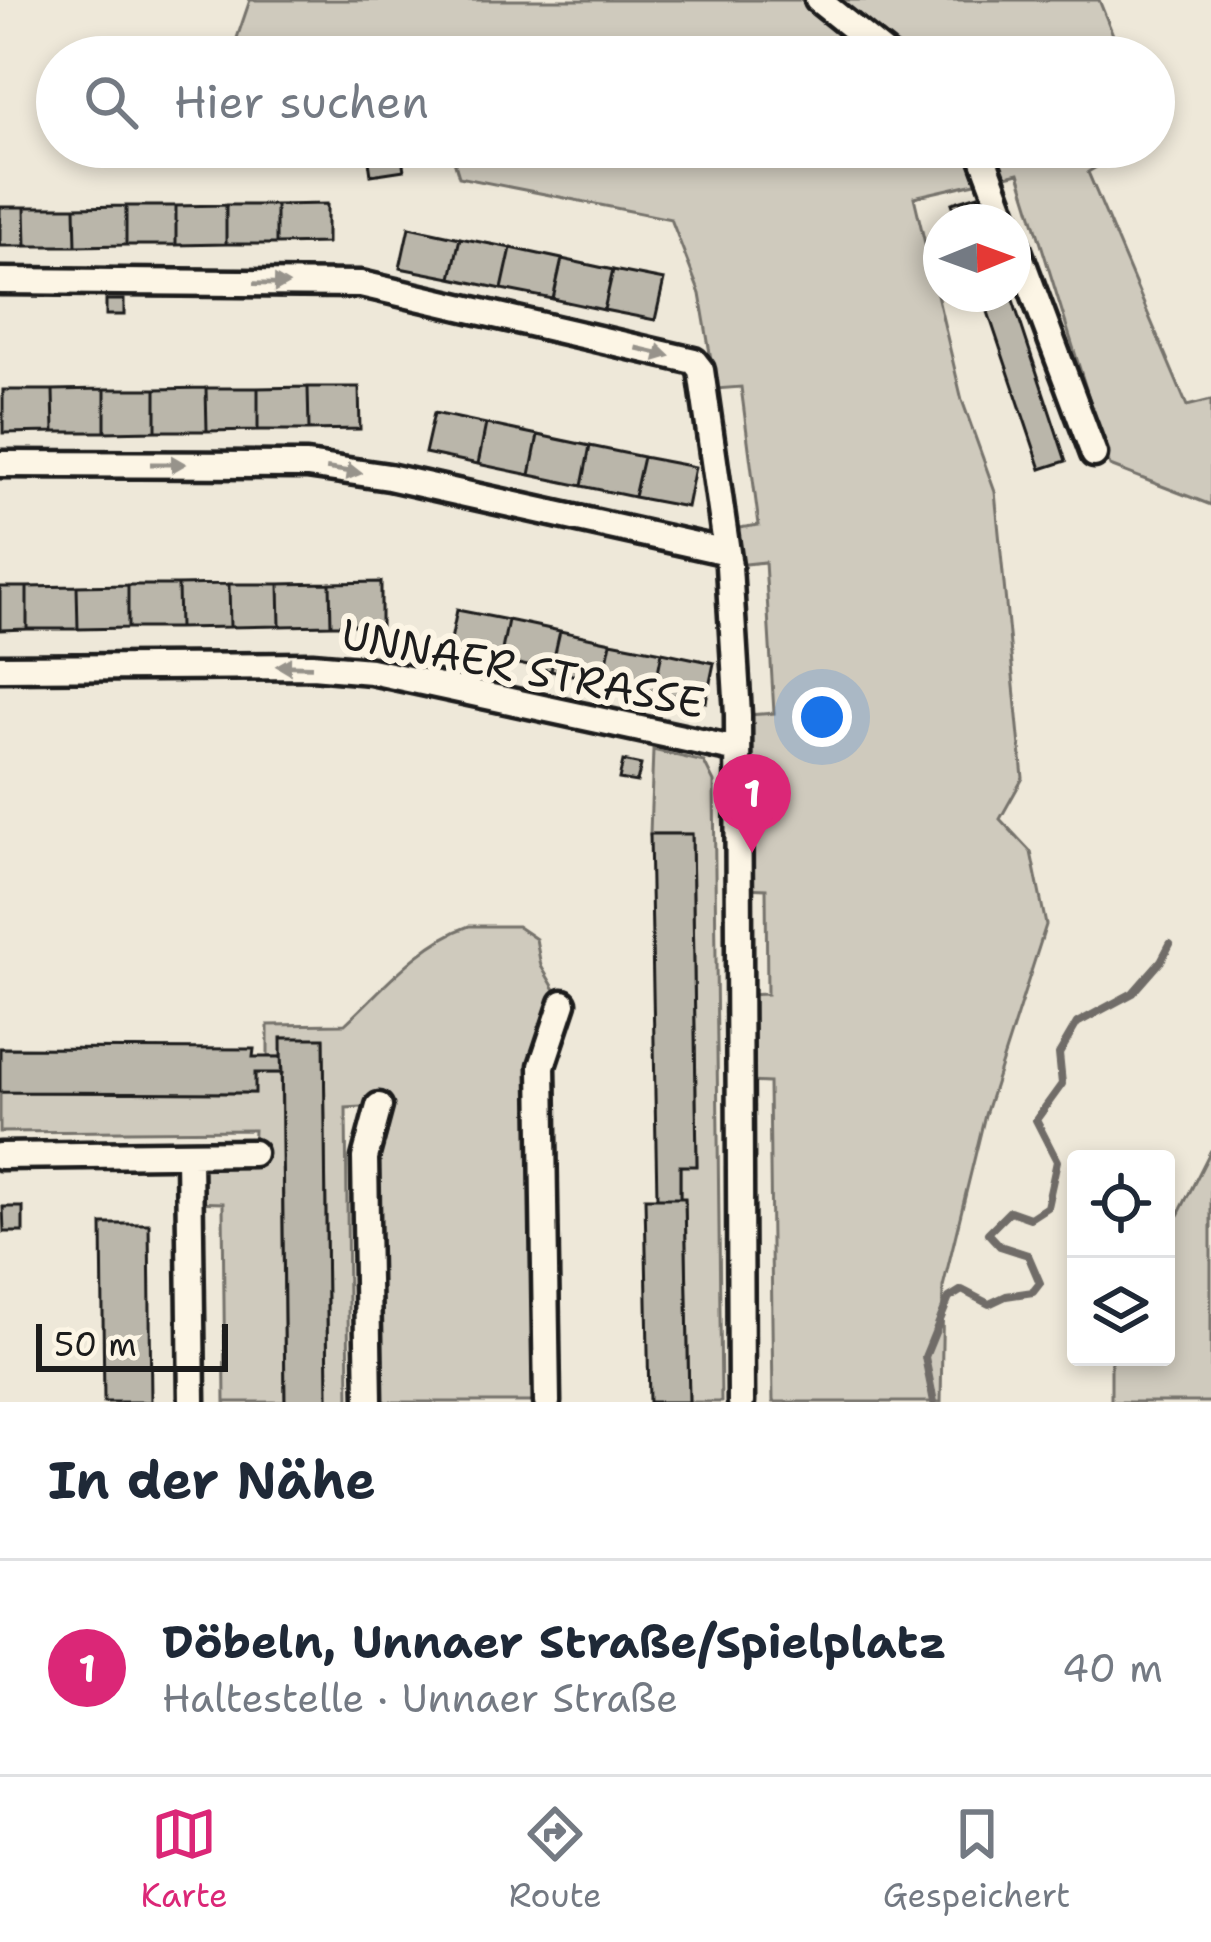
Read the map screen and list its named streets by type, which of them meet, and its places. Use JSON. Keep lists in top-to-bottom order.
{
  "streets": {
    "street": ["UNNAER STRASSE"]
  },
  "scale_bar": "50 m",
  "north": "right",
  "page": {
    "search": "Hier suchen",
    "pins": "1",
    "scale": "50 m",
    "heading": "In der Nähe",
    "list": [
      {
        "mark": "1",
        "name": "Döbeln, Unnaer Straße/Spielplatz",
        "note": "Haltestelle · Unnaer Straße",
        "value": "40 m"
      }
    ],
    "nav": ["Karte", "Route", "Gespeichert"]
  }
}
